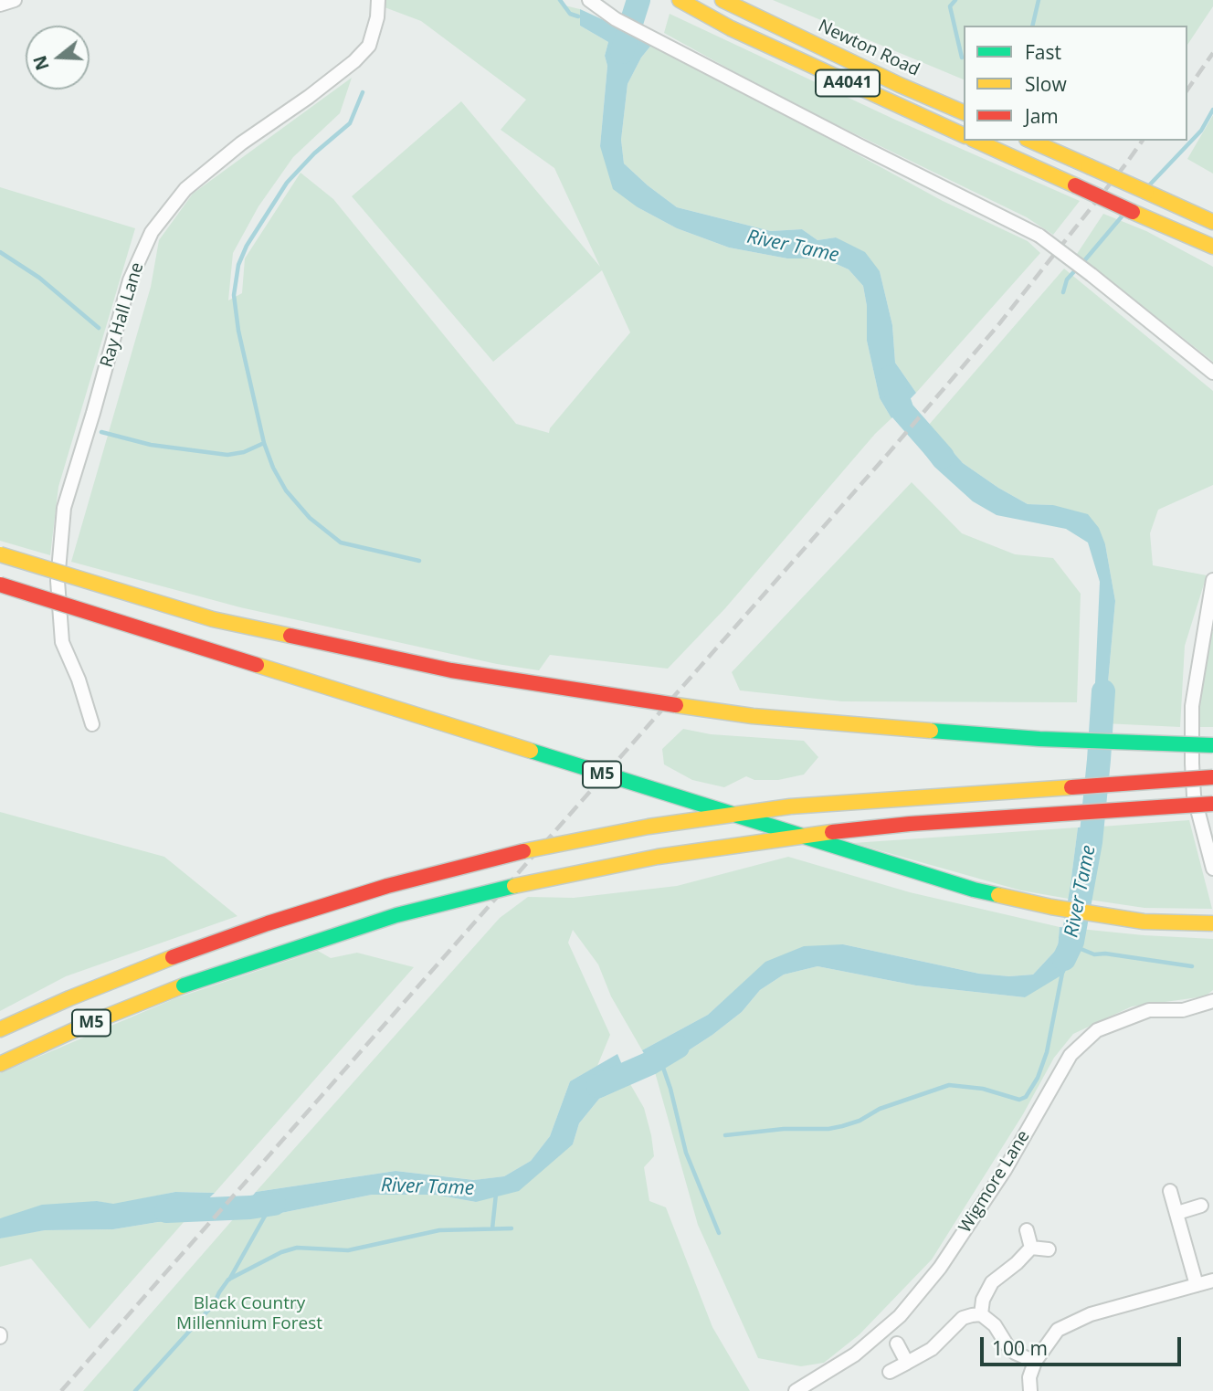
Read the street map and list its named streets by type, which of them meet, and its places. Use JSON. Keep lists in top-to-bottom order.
{
  "streets": {
    "highway": ["Newton Road", "A4041", "M5"],
    "street": ["Ray Hall Lane", "Wigmore Lane"]
  },
  "water": ["River Tame"],
  "parks": ["Black Country Millennium Forest"],
  "legend": ["Fast", "Slow", "Jam"],
  "scale_bar": "100 m",
  "north": "left"
}
